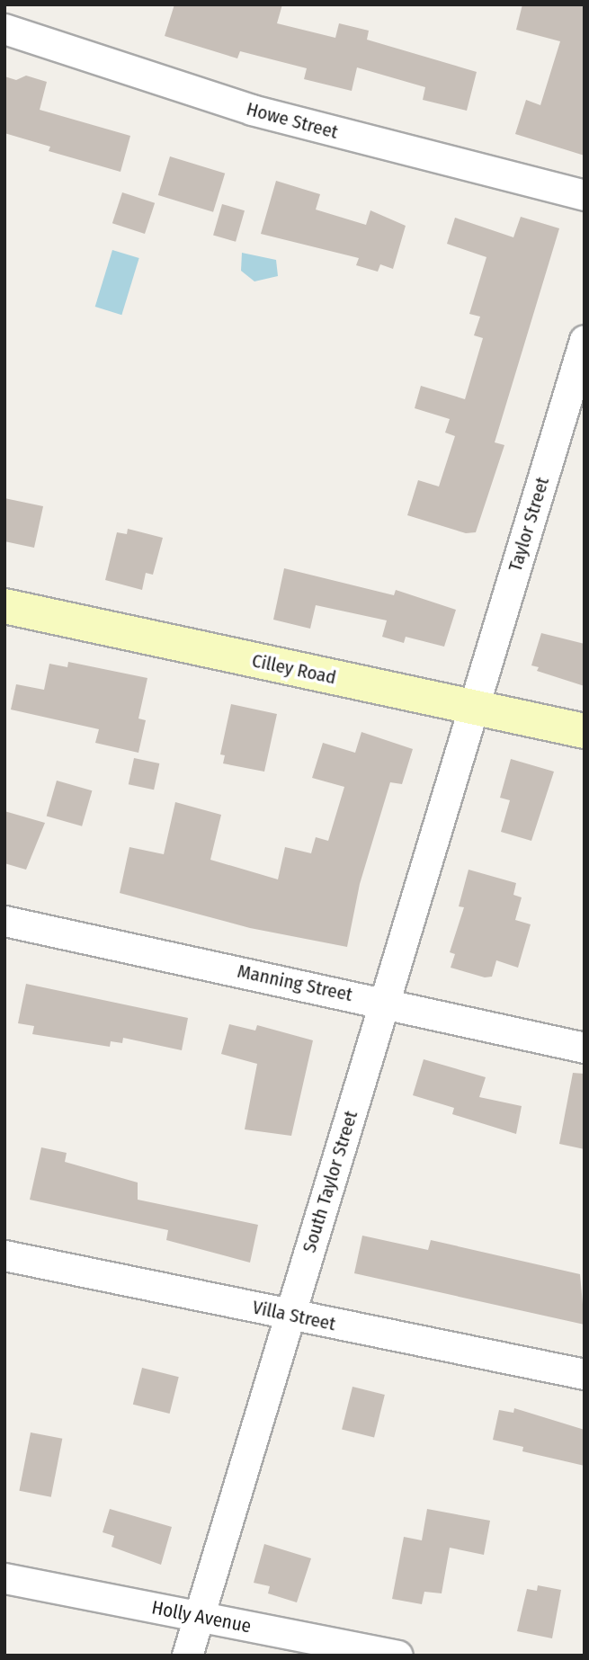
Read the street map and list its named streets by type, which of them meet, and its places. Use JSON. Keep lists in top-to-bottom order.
{
  "streets": {
    "street": [
      "Howe Street",
      "Taylor Street",
      "Cilley Road",
      "Manning Street",
      "South Taylor Street",
      "Villa Street",
      "Holly Avenue"
    ]
  },
  "crossings": [
    ["Taylor Street", "Cilley Road"],
    ["Taylor Street", "South Taylor Street"],
    ["Cilley Road", "South Taylor Street"],
    ["Manning Street", "South Taylor Street"],
    ["South Taylor Street", "Villa Street"],
    ["South Taylor Street", "Holly Avenue"]
  ]
}
